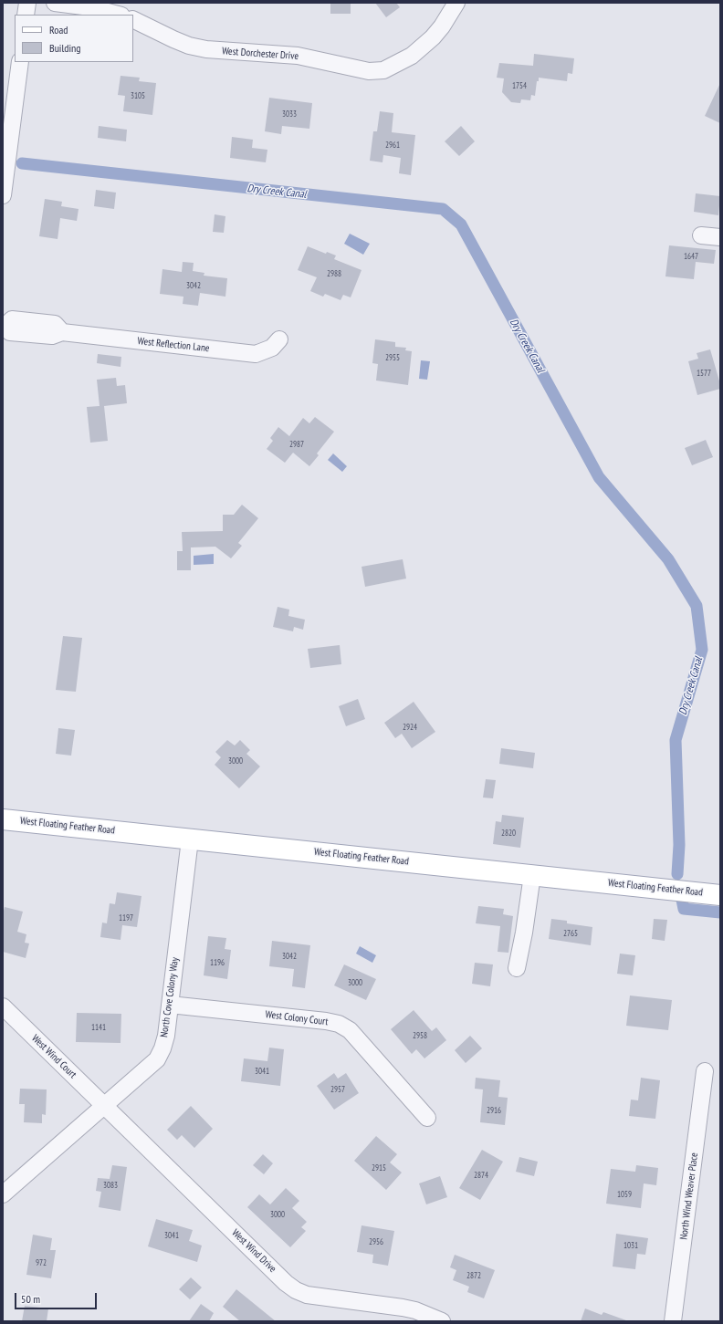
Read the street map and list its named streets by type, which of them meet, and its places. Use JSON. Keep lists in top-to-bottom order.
{
  "streets": {
    "main road": ["West Floating Feather Road"],
    "street": [
      "West Dorchester Drive",
      "West Reflection Lane",
      "North Cove Colony Way",
      "West Colony Court",
      "West Wind Court",
      "North Wind Weaver Place",
      "West Wind Drive"
    ]
  },
  "crossings": [
    ["West Floating Feather Road", "North Cove Colony Way"],
    ["North Cove Colony Way", "West Colony Court"],
    ["North Cove Colony Way", "West Wind Court"],
    ["North Cove Colony Way", "West Wind Drive"],
    ["West Wind Court", "West Wind Drive"]
  ],
  "water": ["Dry Creek Canal"],
  "house_numbers": [
    "1754",
    "3105",
    "3033",
    "2961",
    "1647",
    "2988",
    "3042",
    "2955",
    "1577",
    "2987",
    "2924",
    "3000",
    "2820",
    "1197",
    "2765",
    "3042",
    "1196",
    "3000",
    "1141",
    "2958",
    "3041",
    "2957",
    "2916",
    "2915",
    "2874",
    "3083",
    "1059",
    "3000",
    "3041",
    "2956",
    "1031",
    "972",
    "2872"
  ],
  "legend": ["Road", "Building"],
  "scale_bar": "50 m"
}
